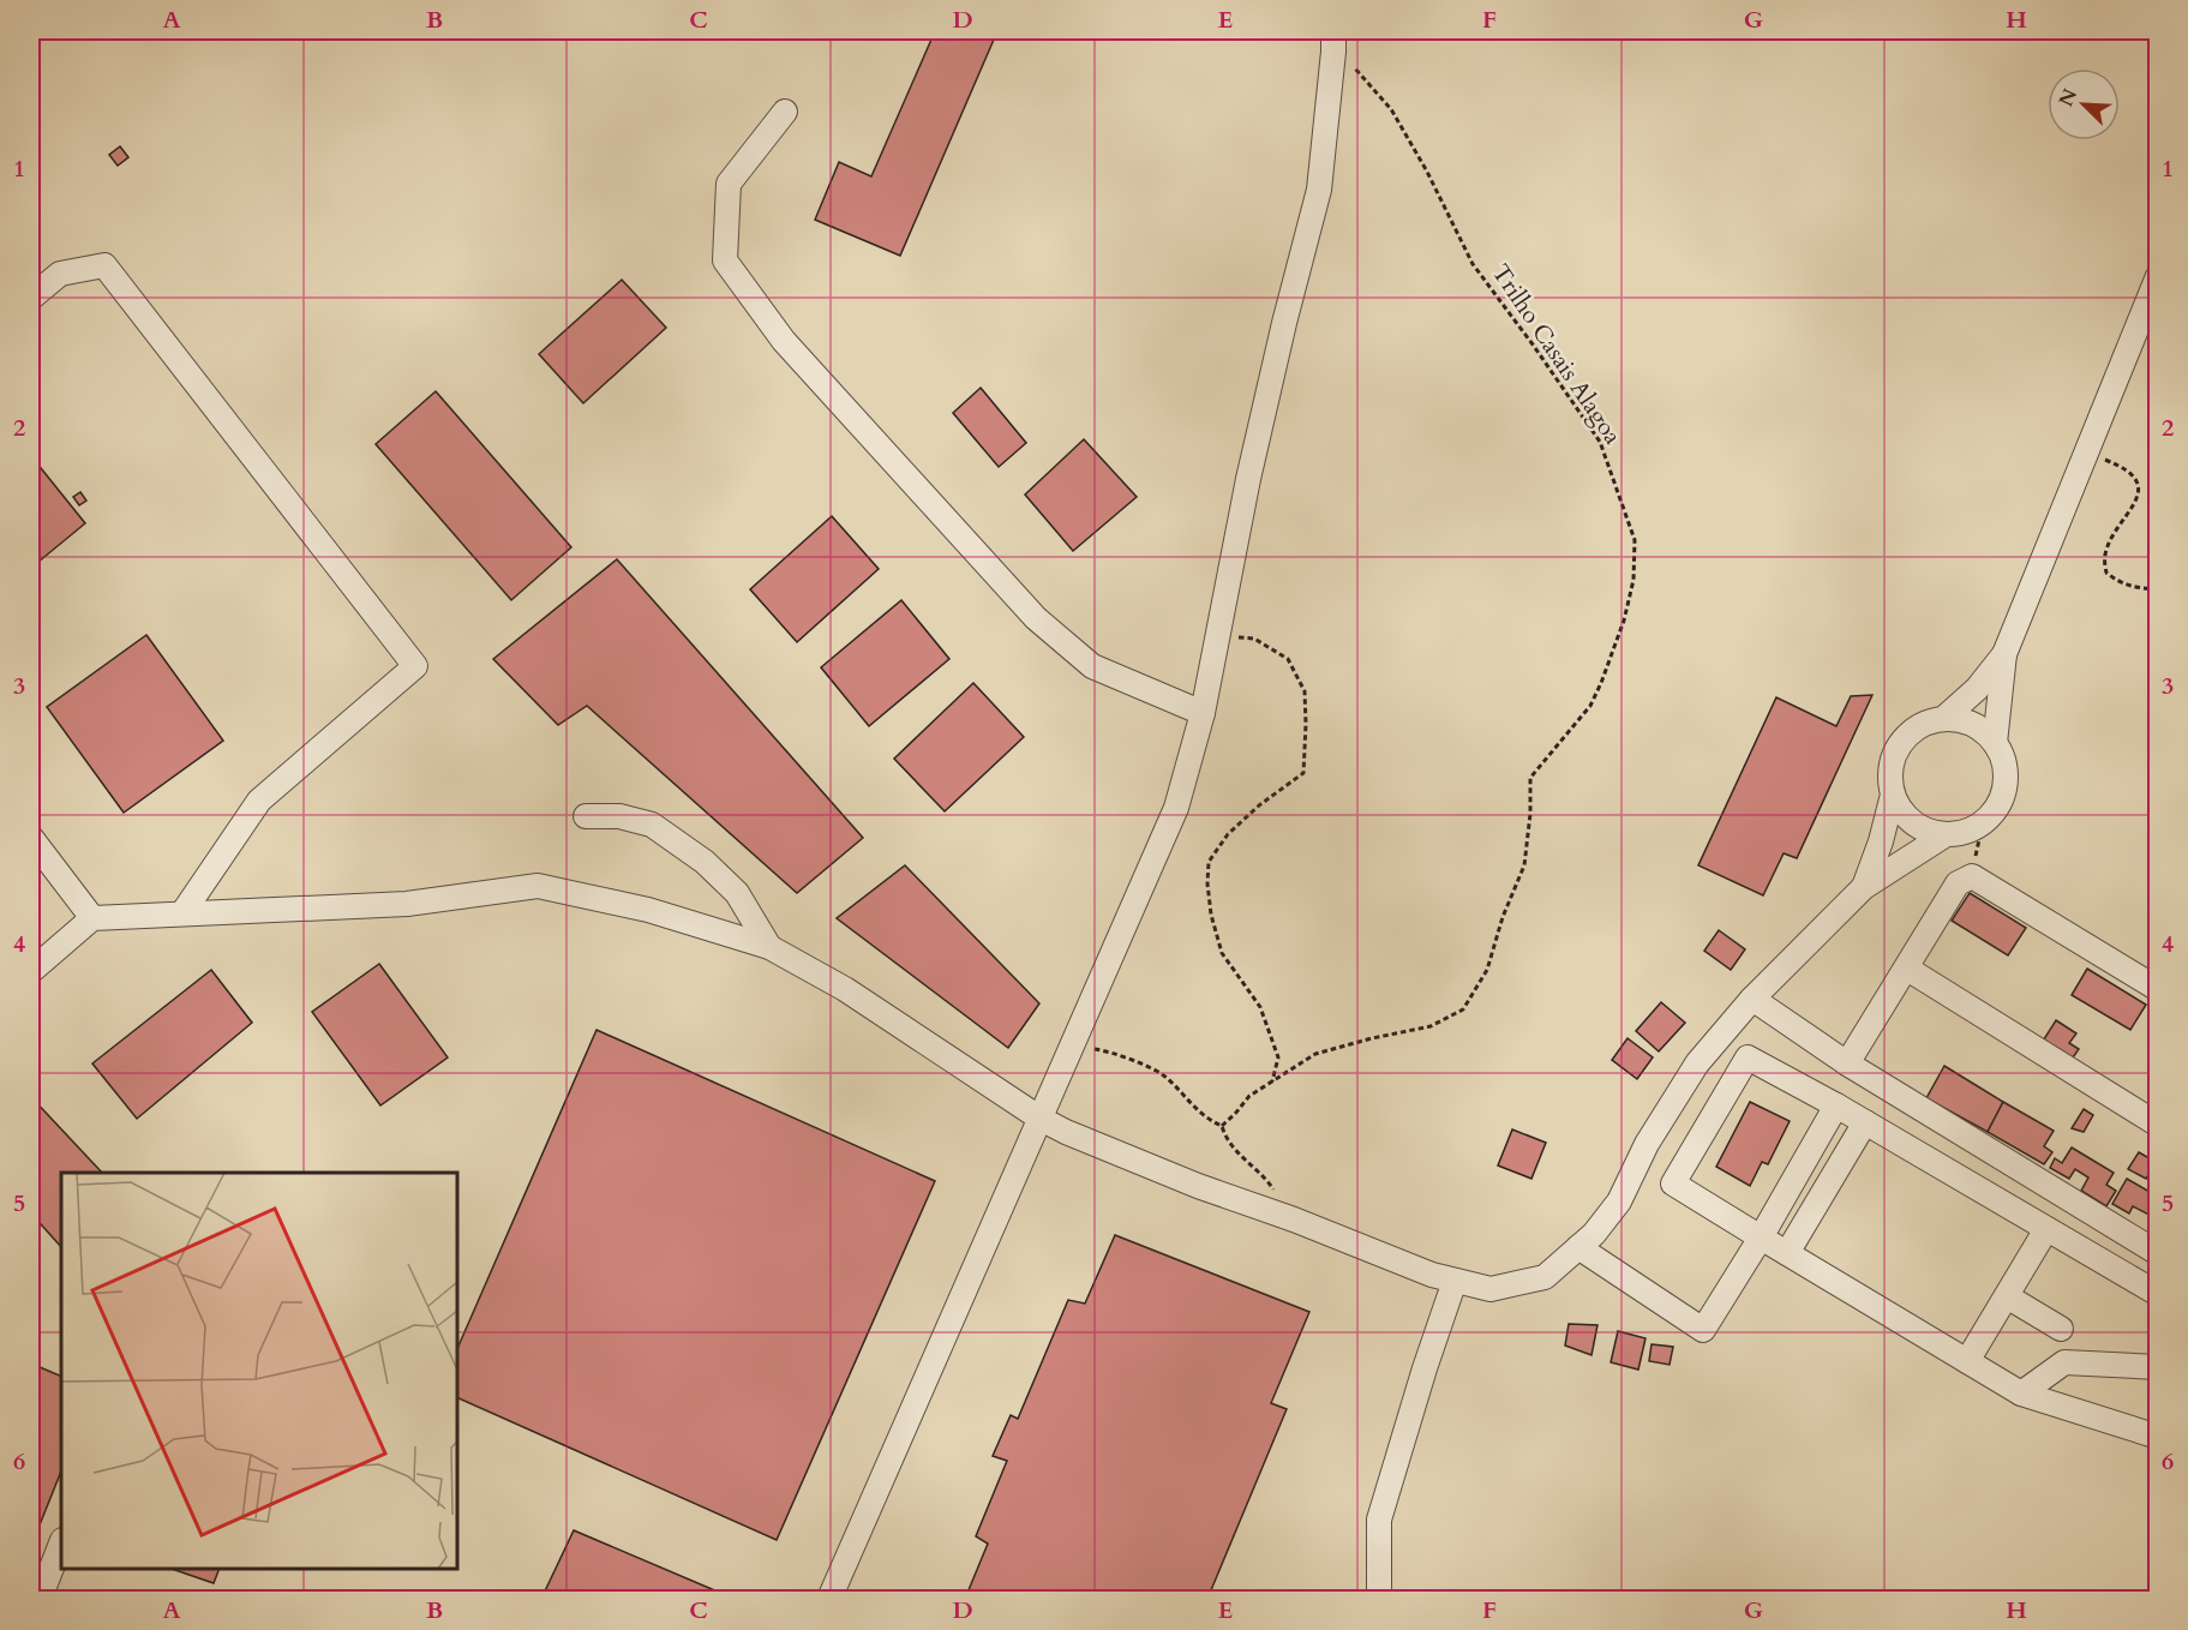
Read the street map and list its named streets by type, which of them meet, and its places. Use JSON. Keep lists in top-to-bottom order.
{
  "streets": {
    "path": ["Trilho Casais Alagoa"]
  },
  "north": "top left",
  "grid": {
    "columns": [
      "A",
      "B",
      "C",
      "D",
      "E",
      "F",
      "G",
      "H"
    ],
    "rows": [
      "1",
      "2",
      "3",
      "4",
      "5",
      "6"
    ]
  }
}
